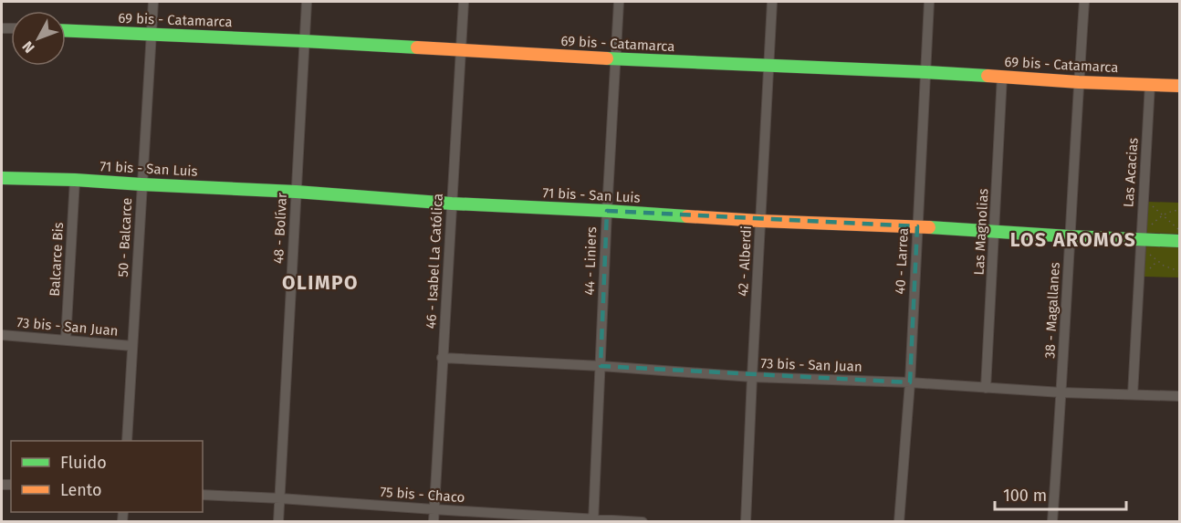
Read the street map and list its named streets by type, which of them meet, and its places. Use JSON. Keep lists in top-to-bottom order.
{
  "streets": {
    "street": [
      "69 bis - Catamarca",
      "71 bis - San Luis",
      "Las Acacias",
      "48 - Bolívar",
      "Las Magnolias",
      "50 - Balcarce",
      "Balcarce Bis",
      "46 - Isabel La Católica",
      "44 - Liniers",
      "42 - Alberdi",
      "40 - Larrea",
      "38 - Magallanes",
      "73 bis - San Juan",
      "75 bis - Chaco"
    ]
  },
  "crossings": [
    ["69 bis - Catamarca", "Las Acacias"],
    ["69 bis - Catamarca", "48 - Bolívar"],
    ["69 bis - Catamarca", "Las Magnolias"],
    ["69 bis - Catamarca", "50 - Balcarce"],
    ["69 bis - Catamarca", "46 - Isabel La Católica"],
    ["69 bis - Catamarca", "44 - Liniers"],
    ["69 bis - Catamarca", "42 - Alberdi"],
    ["69 bis - Catamarca", "40 - Larrea"],
    ["69 bis - Catamarca", "38 - Magallanes"],
    ["71 bis - San Luis", "Las Acacias"],
    ["71 bis - San Luis", "48 - Bolívar"],
    ["71 bis - San Luis", "Las Magnolias"],
    ["71 bis - San Luis", "50 - Balcarce"],
    ["71 bis - San Luis", "Balcarce Bis"],
    ["71 bis - San Luis", "46 - Isabel La Católica"],
    ["71 bis - San Luis", "44 - Liniers"],
    ["71 bis - San Luis", "42 - Alberdi"],
    ["71 bis - San Luis", "40 - Larrea"],
    ["71 bis - San Luis", "38 - Magallanes"],
    ["Las Acacias", "73 bis - San Juan"],
    ["48 - Bolívar", "75 bis - Chaco"],
    ["Las Magnolias", "73 bis - San Juan"],
    ["50 - Balcarce", "73 bis - San Juan"],
    ["Balcarce Bis", "73 bis - San Juan"],
    ["46 - Isabel La Católica", "73 bis - San Juan"],
    ["46 - Isabel La Católica", "75 bis - Chaco"],
    ["44 - Liniers", "73 bis - San Juan"],
    ["44 - Liniers", "75 bis - Chaco"],
    ["42 - Alberdi", "73 bis - San Juan"],
    ["40 - Larrea", "73 bis - San Juan"],
    ["38 - Magallanes", "73 bis - San Juan"]
  ],
  "districts": ["LOS AROMOS", "OLIMPO"],
  "legend": ["Fluido", "Lento"],
  "scale_bar": "100 m",
  "north": "bottom left"
}
